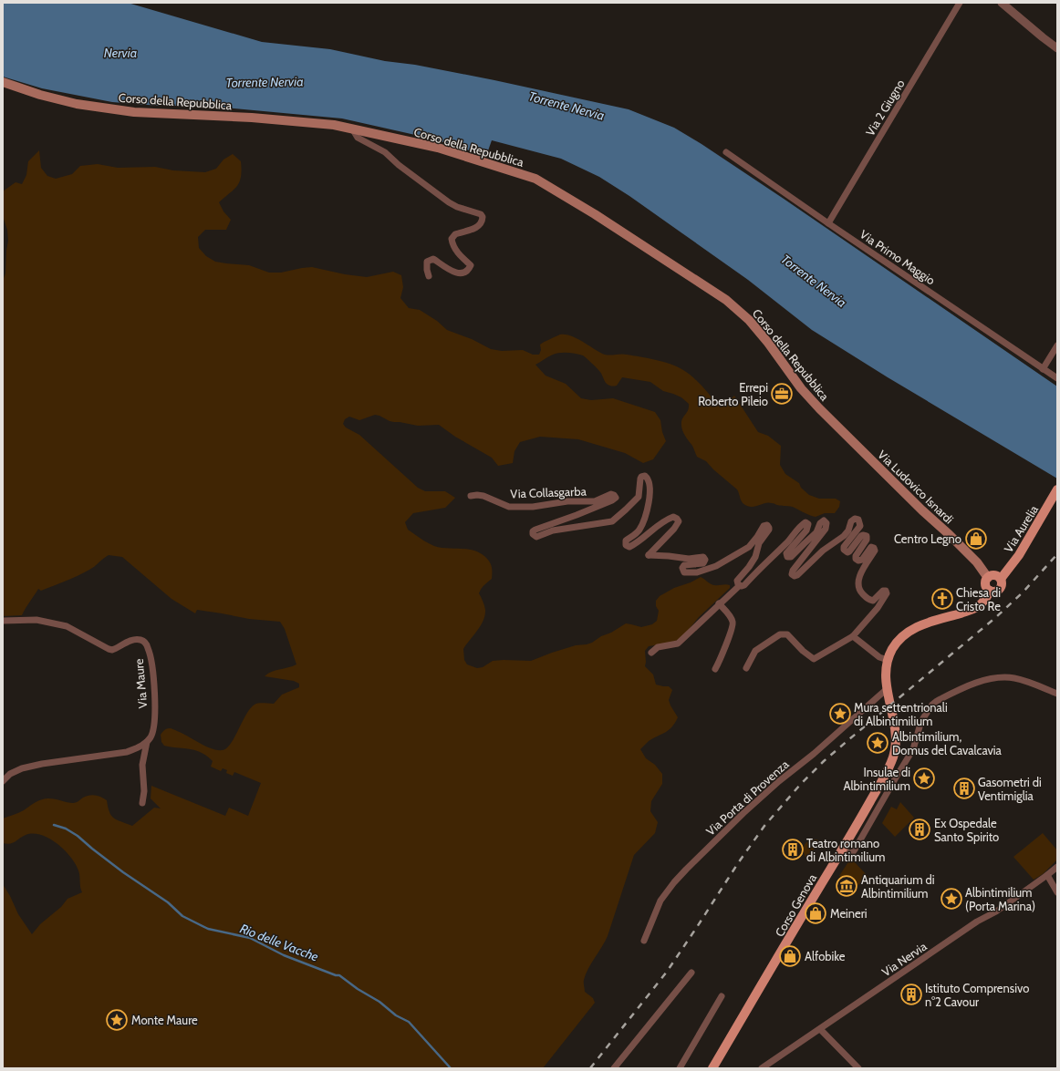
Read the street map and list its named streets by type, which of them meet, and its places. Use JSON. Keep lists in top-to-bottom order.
{
  "streets": {
    "main road": [
      "Corso della Repubblica",
      "Via Ludovico Isnardi",
      "Via Aurelia",
      "Corso Genova"
    ],
    "street": [
      "Via 2 Giugno",
      "Via Primo Maggio",
      "Via Collasgarba",
      "Via Maure",
      "Via Porta di Provenza",
      "Via Nervia"
    ]
  },
  "crossings": [
    ["Corso della Repubblica", "Via Ludovico Isnardi"],
    ["Via 2 Giugno", "Via Primo Maggio"],
    ["Via Ludovico Isnardi", "Via Aurelia"],
    ["Via Porta di Provenza", "Corso Genova"]
  ],
  "water": ["Nervia", "Torrente Nervia", "Rio delle Vacche"],
  "places": {
    "office": ["Errepi Roberto Pileio"],
    "shop": ["Centro Legno", "Meineri", "Alfobike"],
    "church": ["Chiesa di Cristo Re"],
    "place": [
      "Mura settentrionali di Albintimilium",
      "Albintimilium, Domus del Cavalcavia",
      "Insulae di Albintimilium",
      "Albintimilium (Porta Marina)",
      "Monte Maure"
    ],
    "building": [
      "Gasometri di Ventimiglia",
      "Ex Ospedale Santo Spirito",
      "Teatro romano di Albintimilium",
      "Istituto Comprensivo n°2 Cavour"
    ],
    "museum": ["Antiquarium di Albintimilium"]
  }
}
